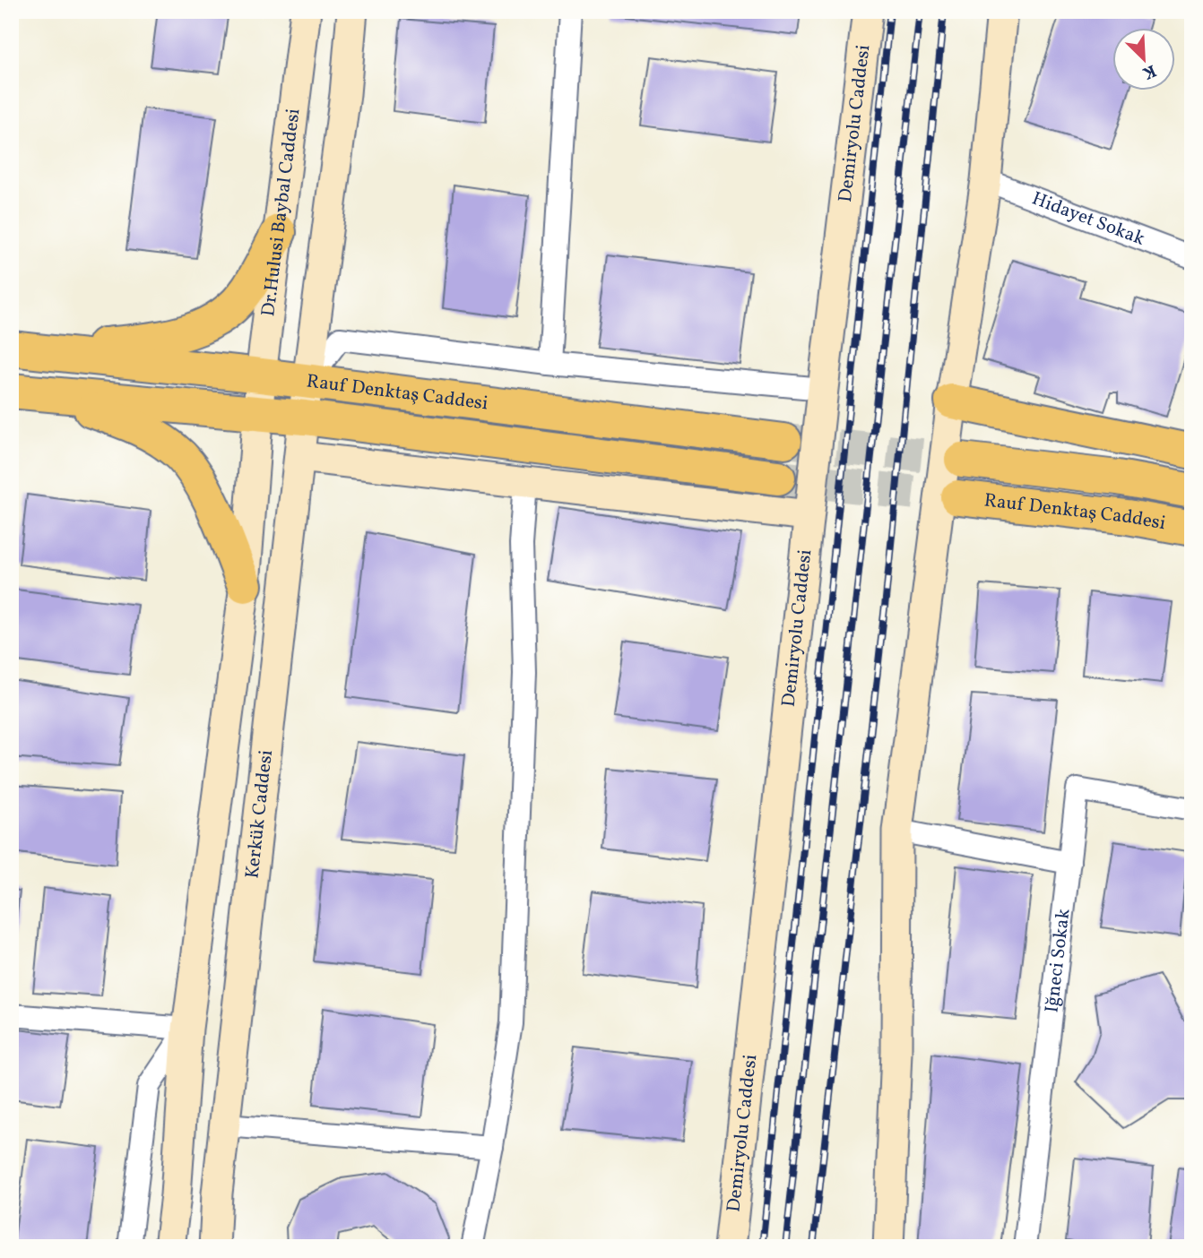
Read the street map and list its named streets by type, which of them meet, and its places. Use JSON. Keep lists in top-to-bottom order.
{
  "streets": {
    "main road": ["Rauf Denktaş Caddesi"],
    "street": [
      "Demiryolu Caddesi",
      "Dr.Hulusi Baybal Caddesi",
      "Hidayet Sokak",
      "Kerkük Caddesi",
      "Iğneci Sokak"
    ]
  },
  "crossings": [
    ["Dr.Hulusi Baybal Caddesi", "Rauf Denktaş Caddesi"],
    ["Rauf Denktaş Caddesi", "Kerkük Caddesi"]
  ],
  "north": "bottom right"
}
